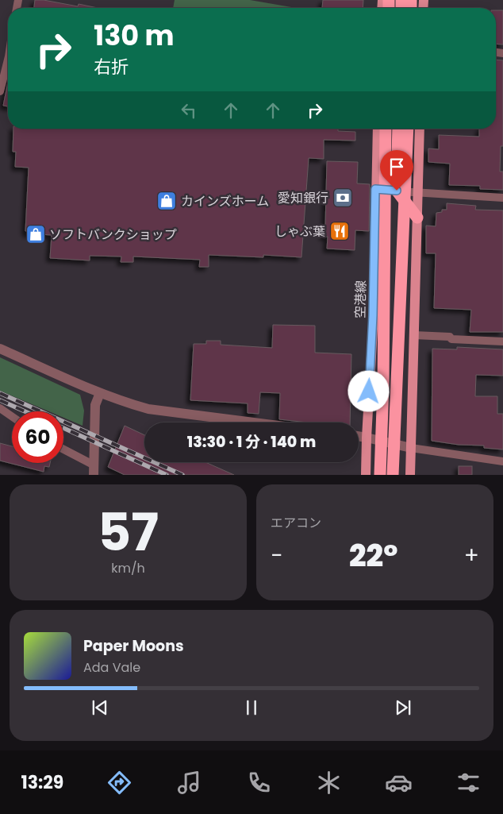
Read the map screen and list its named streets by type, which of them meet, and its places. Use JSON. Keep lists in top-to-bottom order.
{
  "streets": {
    "main road": ["空港線"]
  },
  "places": {
    "bank": ["愛知銀行"],
    "shop": ["カインズホーム", "ソフトバンクショップ"],
    "restaurant": ["しゃぶ葉"]
  },
  "page": {
    "turn": ["130 m", "右折"],
    "limit": "60",
    "trip": "13:30 · 1 分 · 140 m",
    "tile": [
      ["57", "km/h"],
      "エアコン"
    ],
    "heat": ["−", "22°", "+"],
    "song": ["Paper Moons", "Ada Vale"],
    "tabs": "13:29"
  }
}
